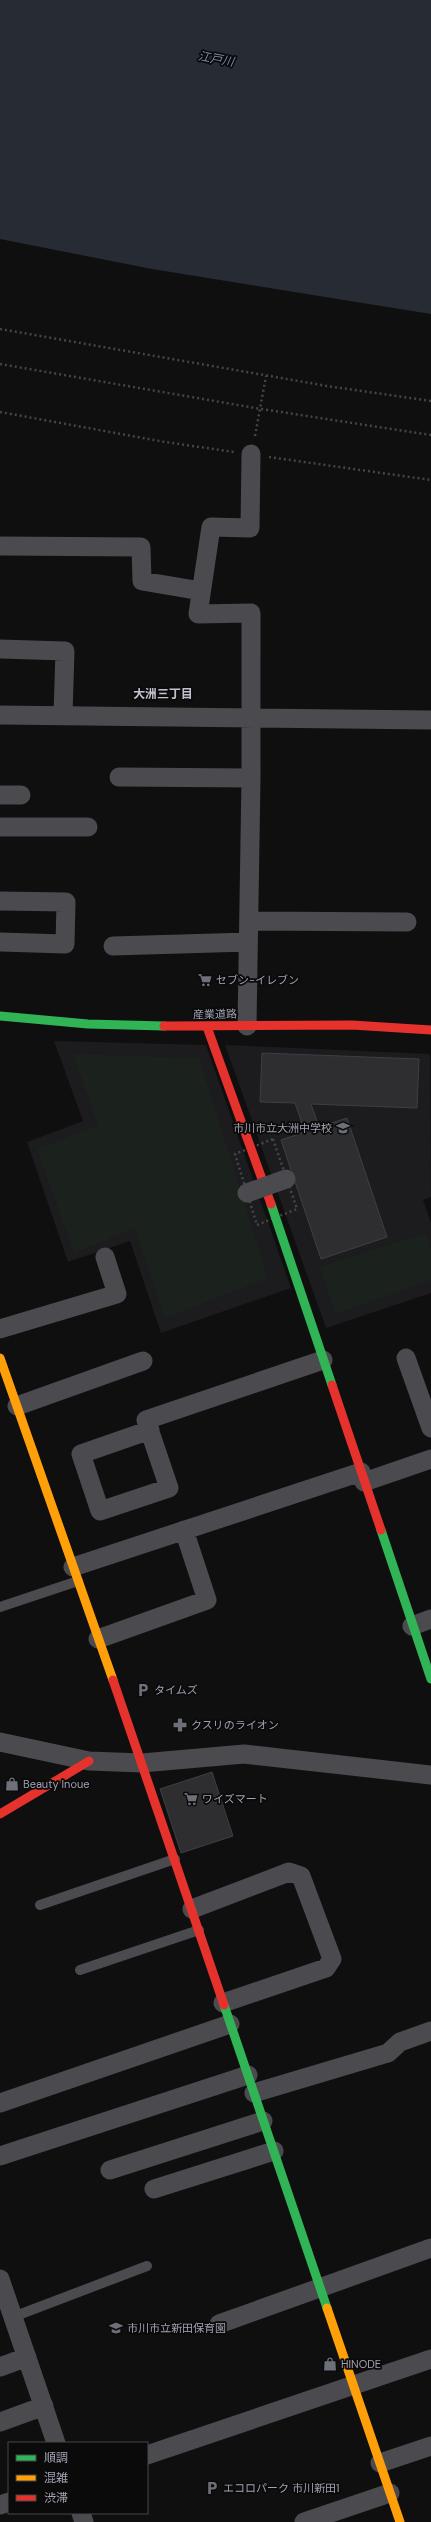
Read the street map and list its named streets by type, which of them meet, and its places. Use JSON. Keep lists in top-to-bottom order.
{
  "streets": {
    "street": ["産業道路"]
  },
  "districts": ["大洲三丁目"],
  "water": ["江戸川"],
  "places": {
    "supermarket": ["セブン-イレブン", "ワイズマート"],
    "school or university": ["市川市立大洲中学校", "市川市立新田保育園"],
    "parking": ["タイムズ", "エコロパーク 市川新田1"],
    "pharmacy": ["クスリのライオン"],
    "shop": ["Beauty Inoue", "HINODE"]
  },
  "legend": ["順調", "混雑", "渋滞"]
}
